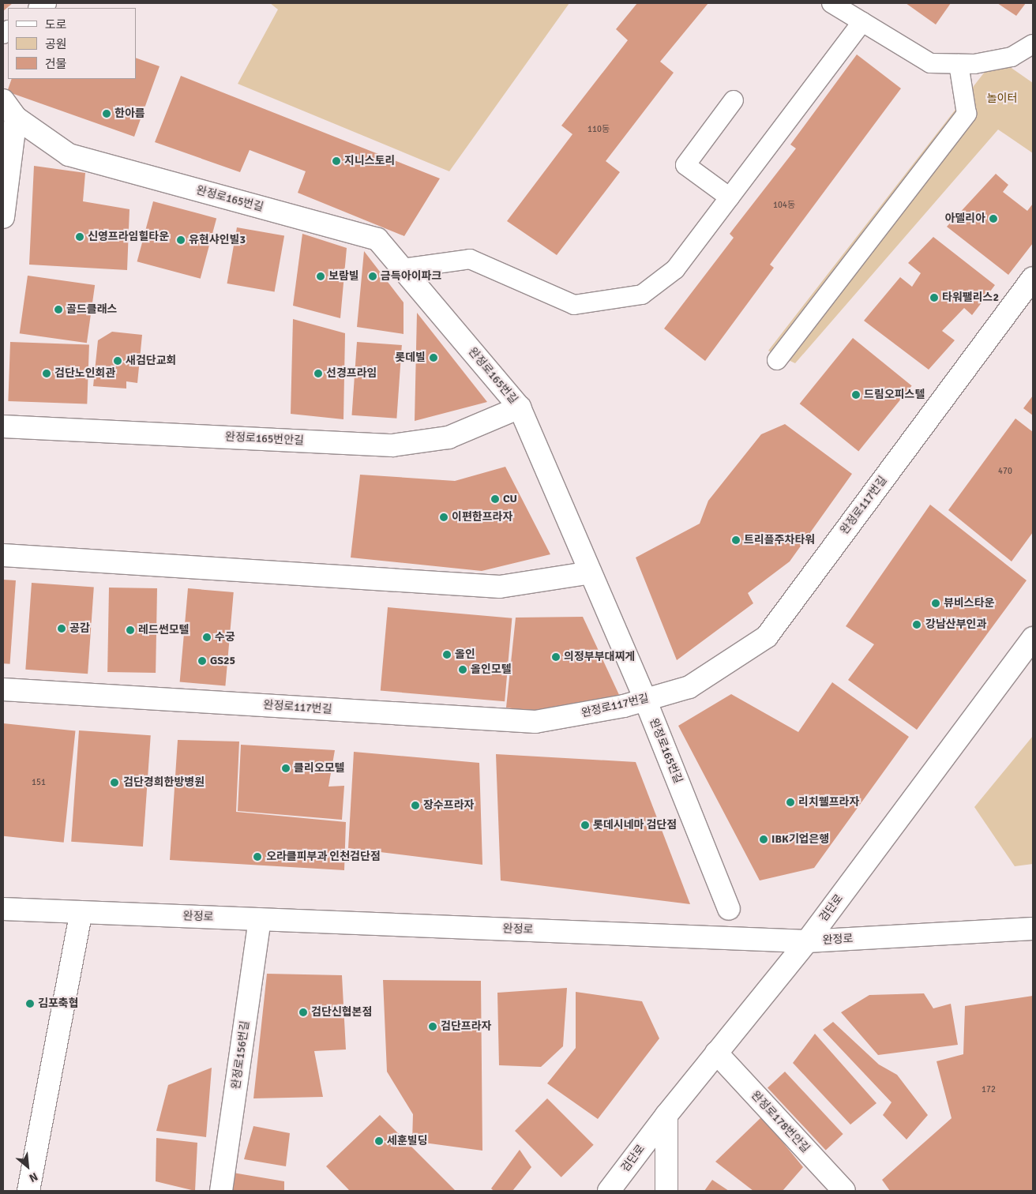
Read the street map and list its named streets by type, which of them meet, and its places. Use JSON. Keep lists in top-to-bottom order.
{
  "streets": {
    "street": [
      "완정로165번길",
      "완정로165번안길",
      "완정로117번길",
      "검단로",
      "완정로",
      "완정로156번길",
      "완정로178번안길"
    ]
  },
  "crossings": [
    ["완정로165번길", "완정로165번안길"],
    ["완정로165번길", "완정로117번길"],
    ["검단로", "완정로"],
    ["검단로", "완정로178번안길"],
    ["완정로", "완정로156번길"]
  ],
  "parks": ["놀이터"],
  "places": [
    "한아름",
    "지니스토리",
    "아델리아",
    "신영프라임힐타운",
    "유현샤인빌3",
    "보람빌",
    "금득아이파크",
    "타워팰리스2",
    "골드클래스",
    "롯데빌",
    "새검단교회",
    "검단노인회관",
    "선경프라임",
    "드림오피스텔",
    "CU",
    "이편한프라자",
    "트리플주차타워",
    "뷰비스타운",
    "강남산부인과",
    "공감",
    "레드썬모텔",
    "수궁",
    "올인",
    "의정부부대찌게",
    "GS25",
    "올인모텔",
    "클리오모텔",
    "검단경희한방병원",
    "리치웰프라자",
    "장수프라자",
    "롯데시네마 검단점",
    "IBK기업은행",
    "오라클피부과 인천검단점",
    "김포축협",
    "검단신협본점",
    "검단프라자",
    "세훈빌딩"
  ],
  "house_numbers": [
    "110동",
    "104동",
    "470",
    "151",
    "172"
  ],
  "legend": ["도로", "공원", "건물"],
  "north": "bottom right"
}
